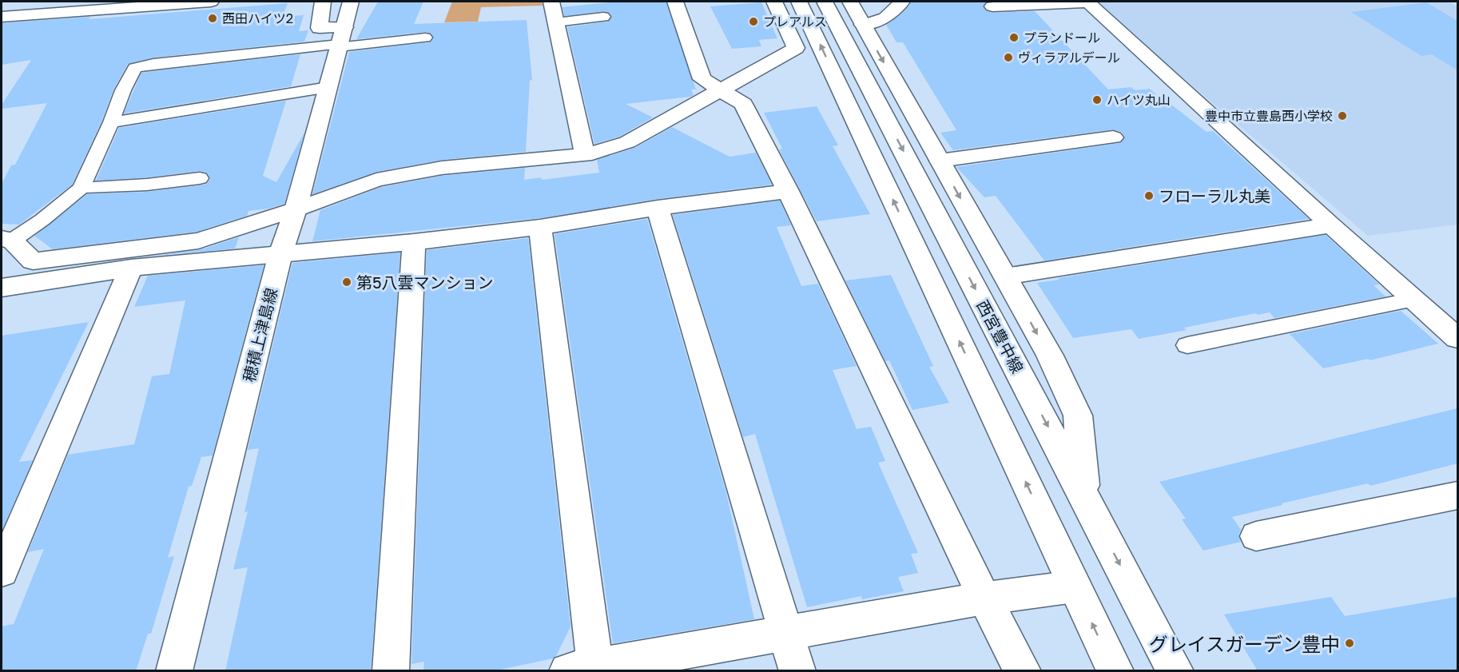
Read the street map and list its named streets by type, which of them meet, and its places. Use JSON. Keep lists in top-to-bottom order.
{
  "streets": {
    "street": ["穂積上津島線", "西宮豊中線"]
  },
  "places": [
    "西田ハイツ2",
    "プレアルス",
    "プランドール",
    "ヴィラアルデール",
    "ハイツ丸山",
    "豊中市立豊島西小学校",
    "フローラル丸美",
    "第5八雲マンション",
    "グレイスガーデン豊中"
  ]
}
